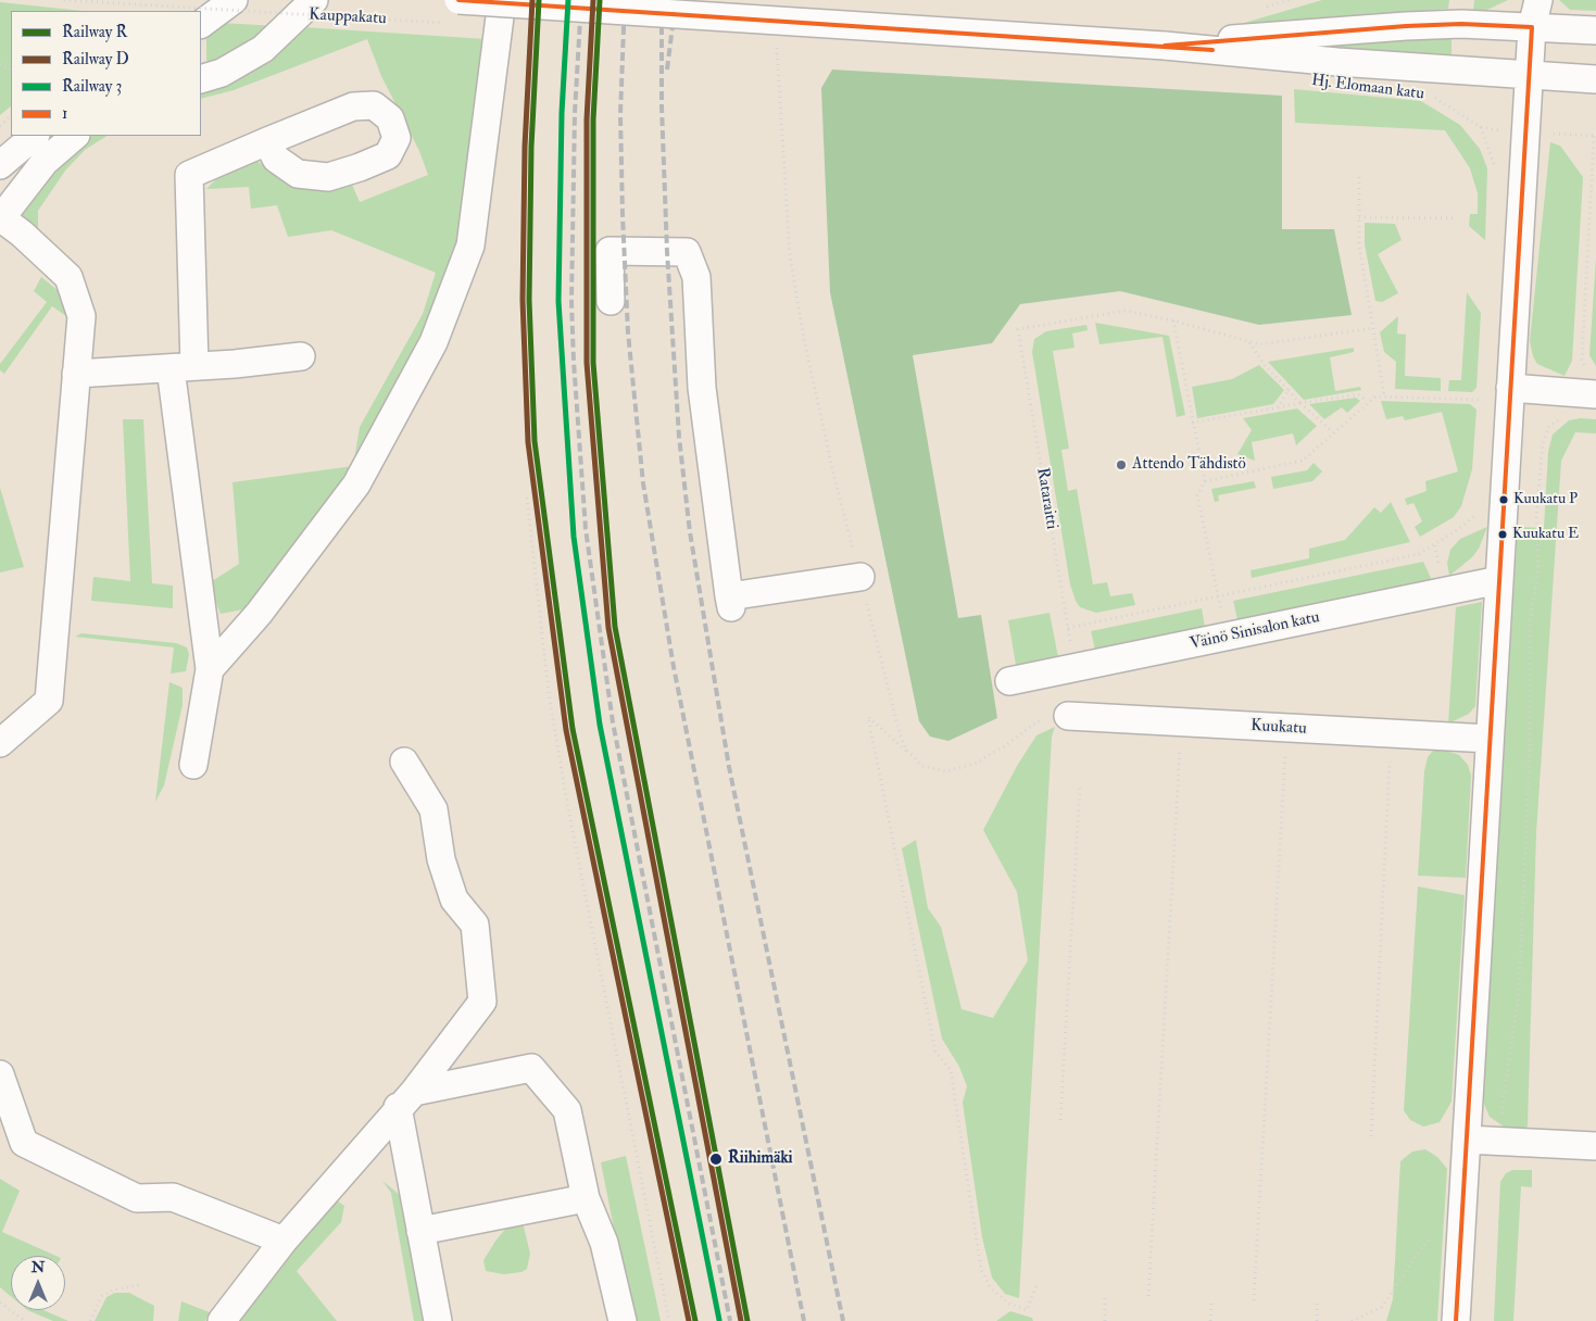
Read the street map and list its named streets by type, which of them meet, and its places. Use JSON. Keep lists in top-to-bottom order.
{
  "streets": {
    "street": ["Hj. Elomaan katu", "Väinö Sinisalon katu", "Kuukatu"],
    "path": ["Kauppakatu", "Rataraitti"]
  },
  "crossings": [
    ["Rataraitti", "Väinö Sinisalon katu"]
  ],
  "places": [
    "Attendo Tähdistö",
    "Kuukatu P",
    "Kuukatu E",
    "Riihimäki"
  ],
  "lines": [
    "rail line R",
    "rail line D",
    "rail line 3",
    "transit line 1"
  ],
  "legend": [
    "Railway R",
    "Railway D",
    "Railway 3",
    "1"
  ],
  "north": "top"
}
